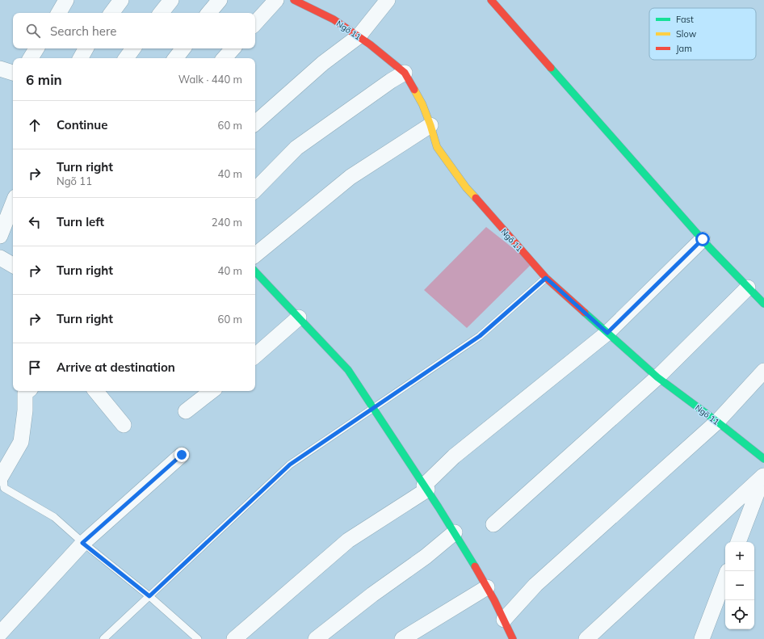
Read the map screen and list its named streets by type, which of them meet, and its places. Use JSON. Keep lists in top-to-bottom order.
{
  "streets": {
    "street": ["Ngõ 11"]
  },
  "legend": ["Fast", "Slow", "Jam"],
  "page": {
    "search": "Search here",
    "heading": ["6 min", "Walk · 440 m"],
    "list": [
      ["Continue", "60 m"],
      ["Turn right", "Ngõ 11", "40 m"],
      ["Turn left", "240 m"],
      ["Turn right", "40 m"],
      ["Turn right", "60 m"],
      "Arrive at destination"
    ],
    "map_buttons": ["+", "−"]
  }
}
